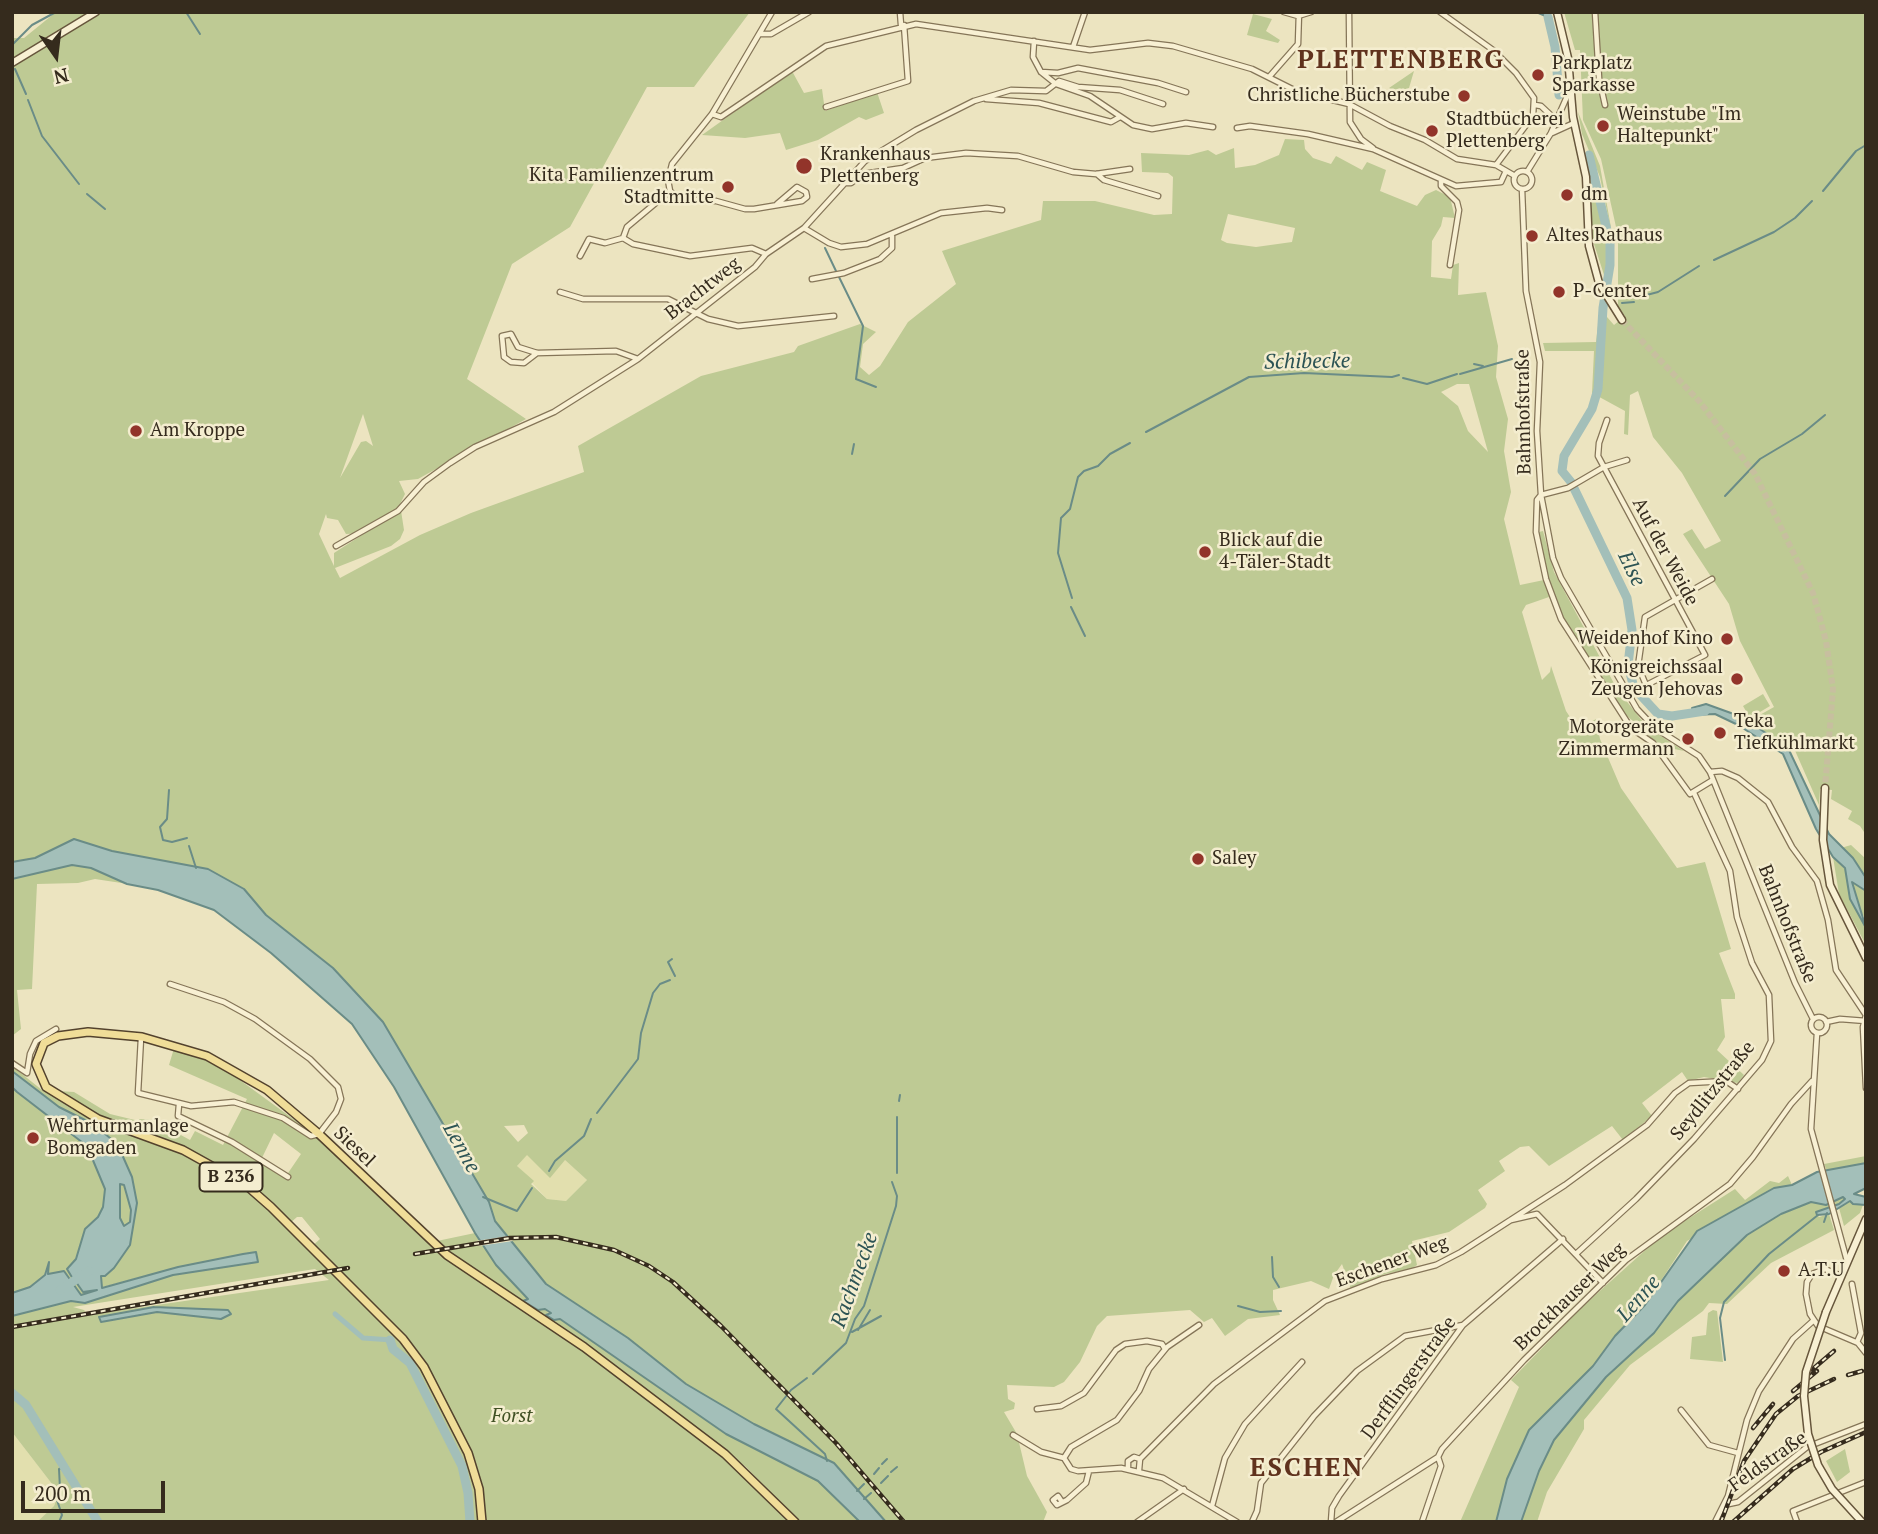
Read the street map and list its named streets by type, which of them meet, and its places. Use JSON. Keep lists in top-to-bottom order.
{
  "streets": {
    "main road": ["Siesel", "B 236"],
    "street": [
      "Brachtweg",
      "Bahnhofstraße",
      "Auf der Weide",
      "Seydlitzstraße",
      "Eschener Weg",
      "Brockhauser Weg",
      "Derfflingerstraße",
      "Feldstraße"
    ]
  },
  "crossings": [
    ["Bahnhofstraße", "Auf der Weide"],
    ["Bahnhofstraße", "Seydlitzstraße"],
    ["Seydlitzstraße", "Eschener Weg"],
    ["Siesel", "B 236"],
    ["Brockhauser Weg", "Derfflingerstraße"]
  ],
  "districts": ["PLETTENBERG", "ESCHEN"],
  "water": [
    "Schibecke",
    "Else",
    "Lenne",
    "Rachmecke"
  ],
  "parks": ["Forst"],
  "places": [
    "Parkplatz Sparkasse",
    "Christliche Bücherstube",
    "Weinstube \"Im Haltepunkt\"",
    "Stadtbücherei Plettenberg",
    "Krankenhaus Plettenberg",
    "Kita Familienzentrum Stadtmitte",
    "dm",
    "Altes Rathaus",
    "P-Center",
    "Am Kroppe",
    "Blick auf die 4-Täler-Stadt",
    "Weidenhof Kino",
    "Königreichssaal Zeugen Jehovas",
    "Teka Tiefkühlmarkt",
    "Motorgeräte Zimmermann",
    "Saley",
    "Wehrturmanlage Bomgaden",
    "A.T.U"
  ],
  "scale_bar": "200 m",
  "north": "bottom"
}
